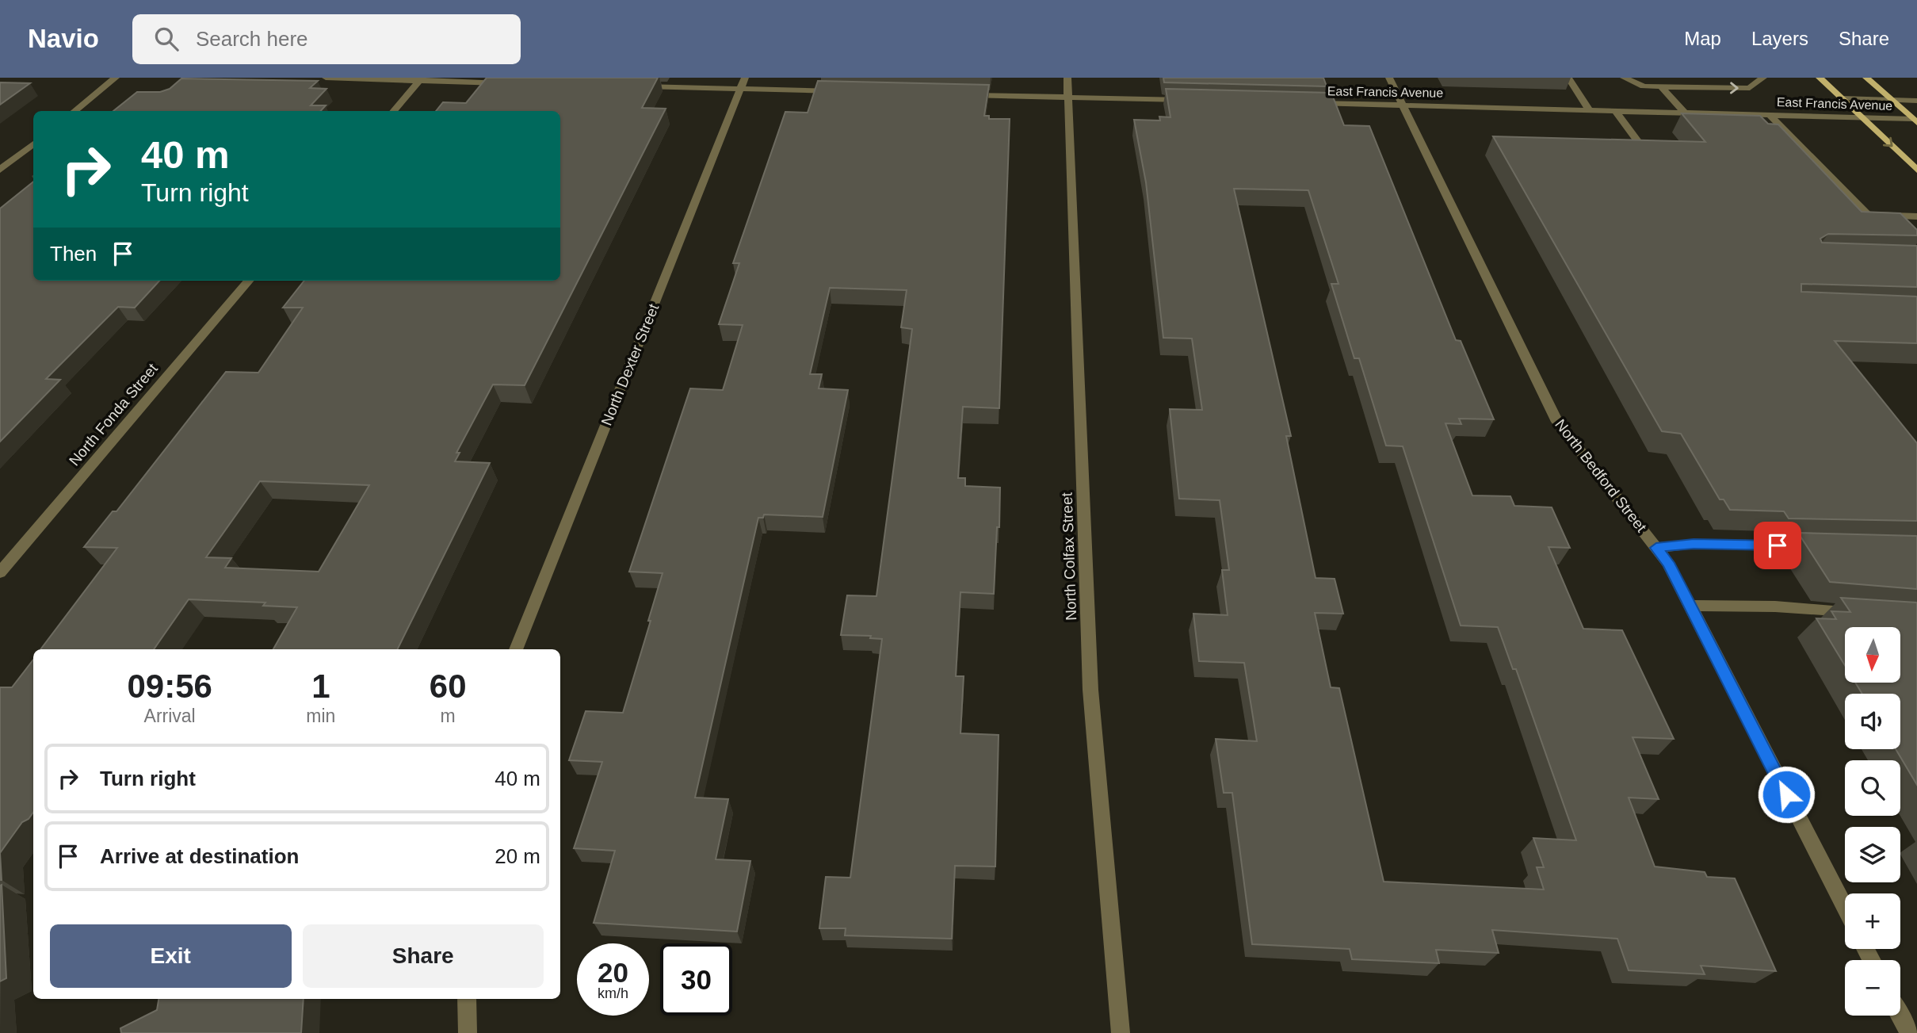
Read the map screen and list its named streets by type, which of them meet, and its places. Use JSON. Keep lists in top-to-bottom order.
{
  "streets": {
    "street": [
      "East Francis Avenue",
      "North Dexter Street",
      "North Fonda Street",
      "North Bedford Street",
      "North Colfax Street"
    ]
  },
  "crossings": [
    ["East Francis Avenue", "North Bedford Street"]
  ],
  "north": "bottom",
  "page": {
    "header": "Navio",
    "search": "Search here",
    "nav": ["Map", "Layers", "Share"],
    "turn": ["40 m", "Turn right"],
    "then": "Then",
    "map_buttons": ["+", "−"],
    "eta": [
      "09:56",
      "Arrival",
      "1",
      "min",
      "60",
      "m"
    ],
    "list": [
      {
        "name": "Turn right",
        "value": "40 m"
      },
      {
        "name": "Arrive at destination",
        "value": "20 m"
      }
    ],
    "buttons": ["Exit", "Share"],
    "speed": "20 km/h",
    "limit": "30"
  }
}
